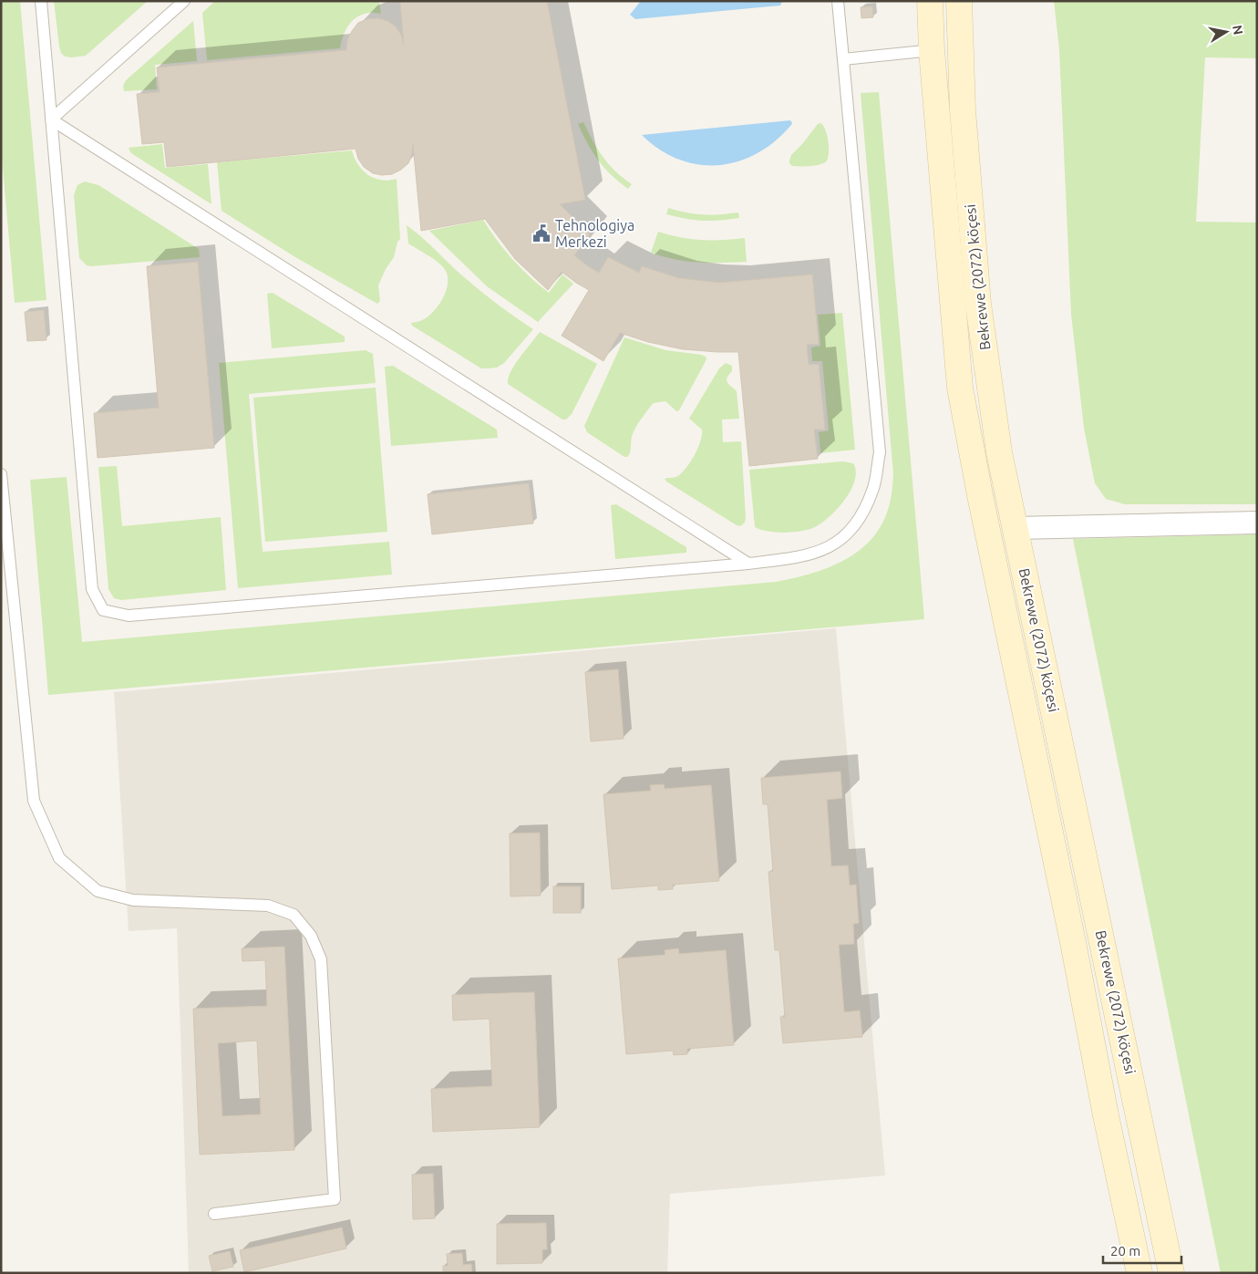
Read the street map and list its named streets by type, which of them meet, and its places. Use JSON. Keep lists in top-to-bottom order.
{
  "streets": {
    "main road": ["Bekrewe (2072) köçesi"]
  },
  "places": {
    "public building": ["Tehnologiya Merkezi"]
  },
  "scale_bar": "20 m",
  "north": "right"
}
